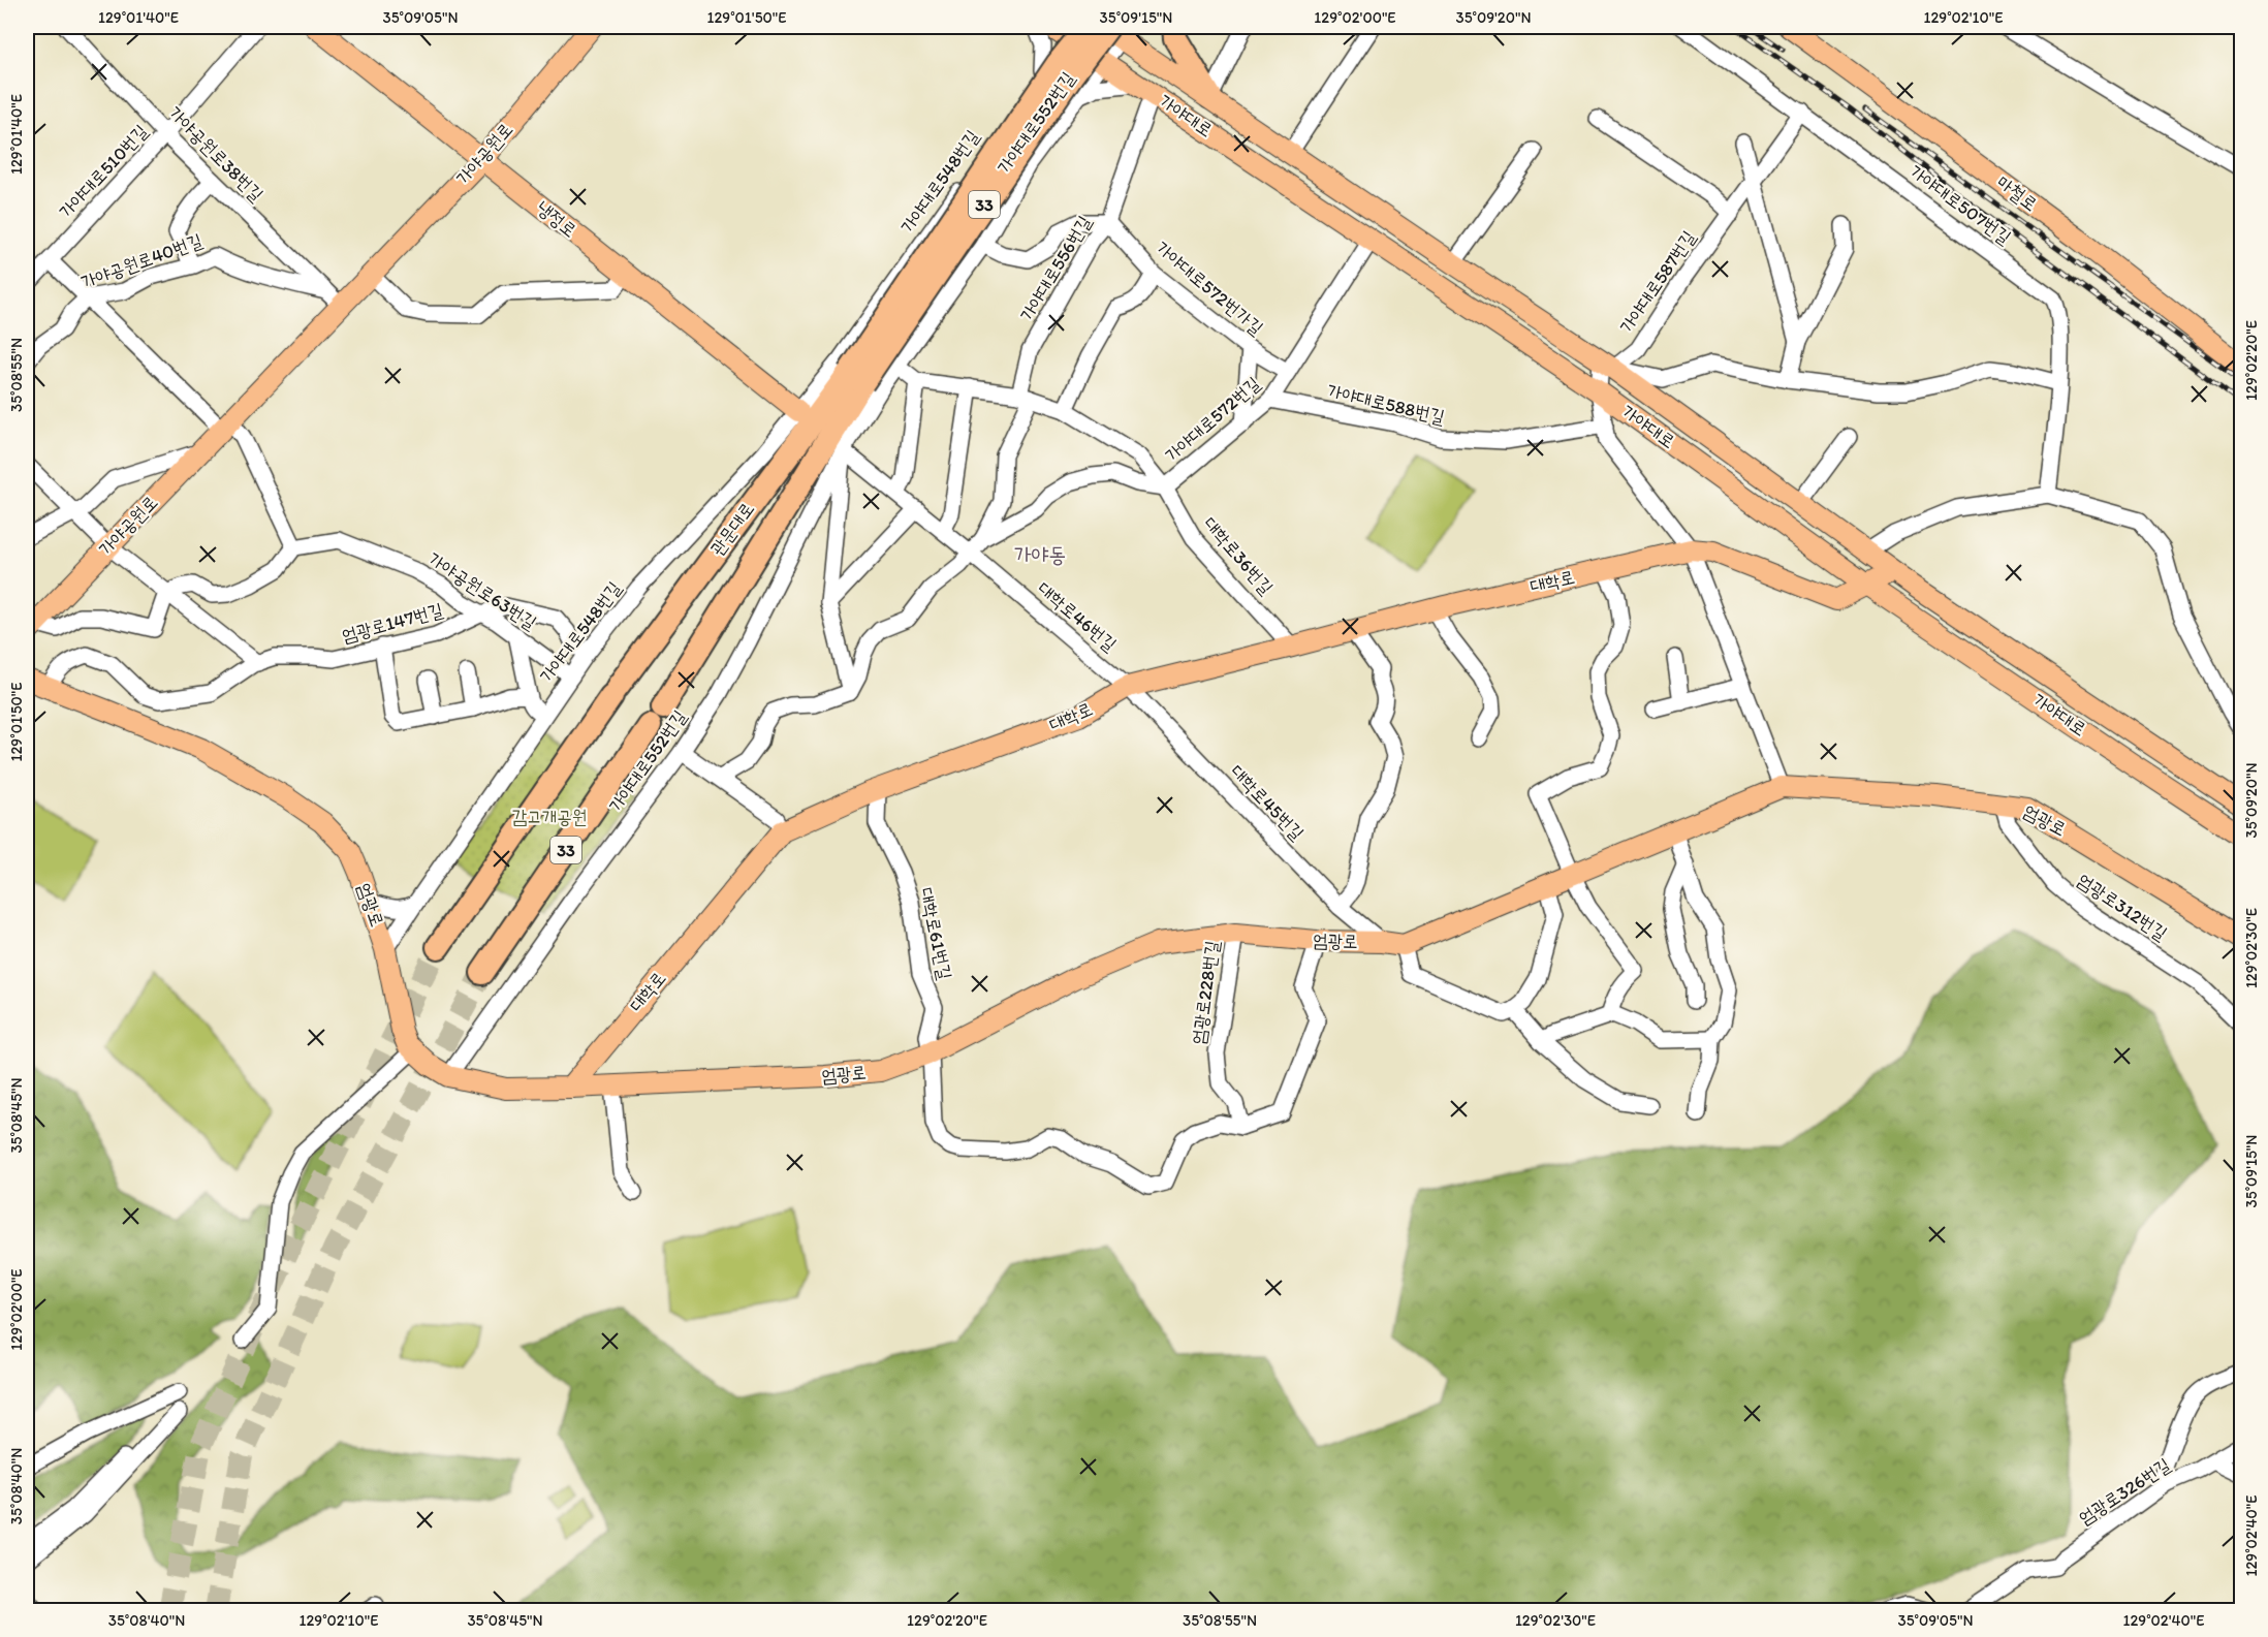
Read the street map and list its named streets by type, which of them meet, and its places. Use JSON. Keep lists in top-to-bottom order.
{
  "streets": {
    "highway": ["33", "관문대로"],
    "main road": [
      "가야대로",
      "가야공원로",
      "마철로",
      "냉정로",
      "대학로",
      "엄광로"
    ],
    "street": [
      "가야대로552번길",
      "가야공원로38번길",
      "가야대로510번길",
      "가야대로548번길",
      "가야대로507번길",
      "가야공원로40번길",
      "가야대로556번길",
      "가야대로587번길",
      "가야대로572번가길",
      "가야대로588번길",
      "가야대로572번길",
      "대학로36번길",
      "가야공원로63번길",
      "대학로46번길",
      "엄광로147번길",
      "대학로45번길",
      "엄광로312번길",
      "대학로61번길",
      "엄광로228번길",
      "엄광로326번길"
    ]
  },
  "crossings": [
    ["가야대로", "가야대로552번길"],
    ["가야대로", "가야대로548번길"],
    ["가야대로", "33"],
    ["가야대로", "가야대로556번길"],
    ["가야대로", "가야대로587번길"],
    ["가야대로", "가야대로572번길"],
    ["가야대로", "대학로"],
    ["가야대로552번길", "가야대로548번길"],
    ["가야대로552번길", "33"],
    ["가야대로552번길", "관문대로"],
    ["가야대로552번길", "대학로46번길"],
    ["가야대로552번길", "엄광로"],
    ["가야공원로38번길", "가야공원로"],
    ["가야공원로38번길", "가야대로510번길"],
    ["가야공원로38번길", "가야공원로40번길"],
    ["가야공원로", "냉정로"],
    ["가야대로548번길", "33"],
    ["가야대로548번길", "냉정로"],
    ["가야대로548번길", "관문대로"],
    ["가야대로548번길", "가야공원로63번길"],
    ["가야대로548번길", "엄광로147번길"],
    ["가야대로548번길", "엄광로"],
    ["33", "관문대로"],
    ["가야대로507번길", "가야대로587번길"],
    ["가야대로556번길", "가야대로572번가길"],
    ["가야대로556번길", "가야대로572번길"],
    ["가야대로556번길", "대학로36번길"],
    ["가야대로572번가길", "가야대로572번길"],
    ["가야대로588번길", "가야대로572번길"],
    ["가야대로572번길", "대학로36번길"],
    ["가야대로572번길", "대학로46번길"],
    ["대학로36번길", "대학로"],
    ["대학로", "대학로46번길"],
    ["대학로", "대학로45번길"],
    ["대학로", "엄광로"],
    ["대학로", "대학로61번길"],
    ["가야공원로63번길", "엄광로147번길"],
    ["대학로46번길", "대학로45번길"],
    ["엄광로147번길", "엄광로"],
    ["대학로45번길", "엄광로"],
    ["엄광로", "엄광로312번길"],
    ["엄광로", "대학로61번길"],
    ["엄광로", "엄광로228번길"],
    ["대학로61번길", "엄광로228번길"]
  ],
  "districts": ["가야동"],
  "parks": ["감고개공원"],
  "coordinates": [
    "129°01'40\"E",
    "35°09'05\"N",
    "129°01'50\"E",
    "35°09'15\"N",
    "129°02'00\"E",
    "35°09'20\"N",
    "129°02'10\"E",
    "129°02'20\"E",
    "35°08'55\"N",
    "129°02'30\"E",
    "35°08'45\"N",
    "35°08'40\"N",
    "129°02'40\"E"
  ]
}
